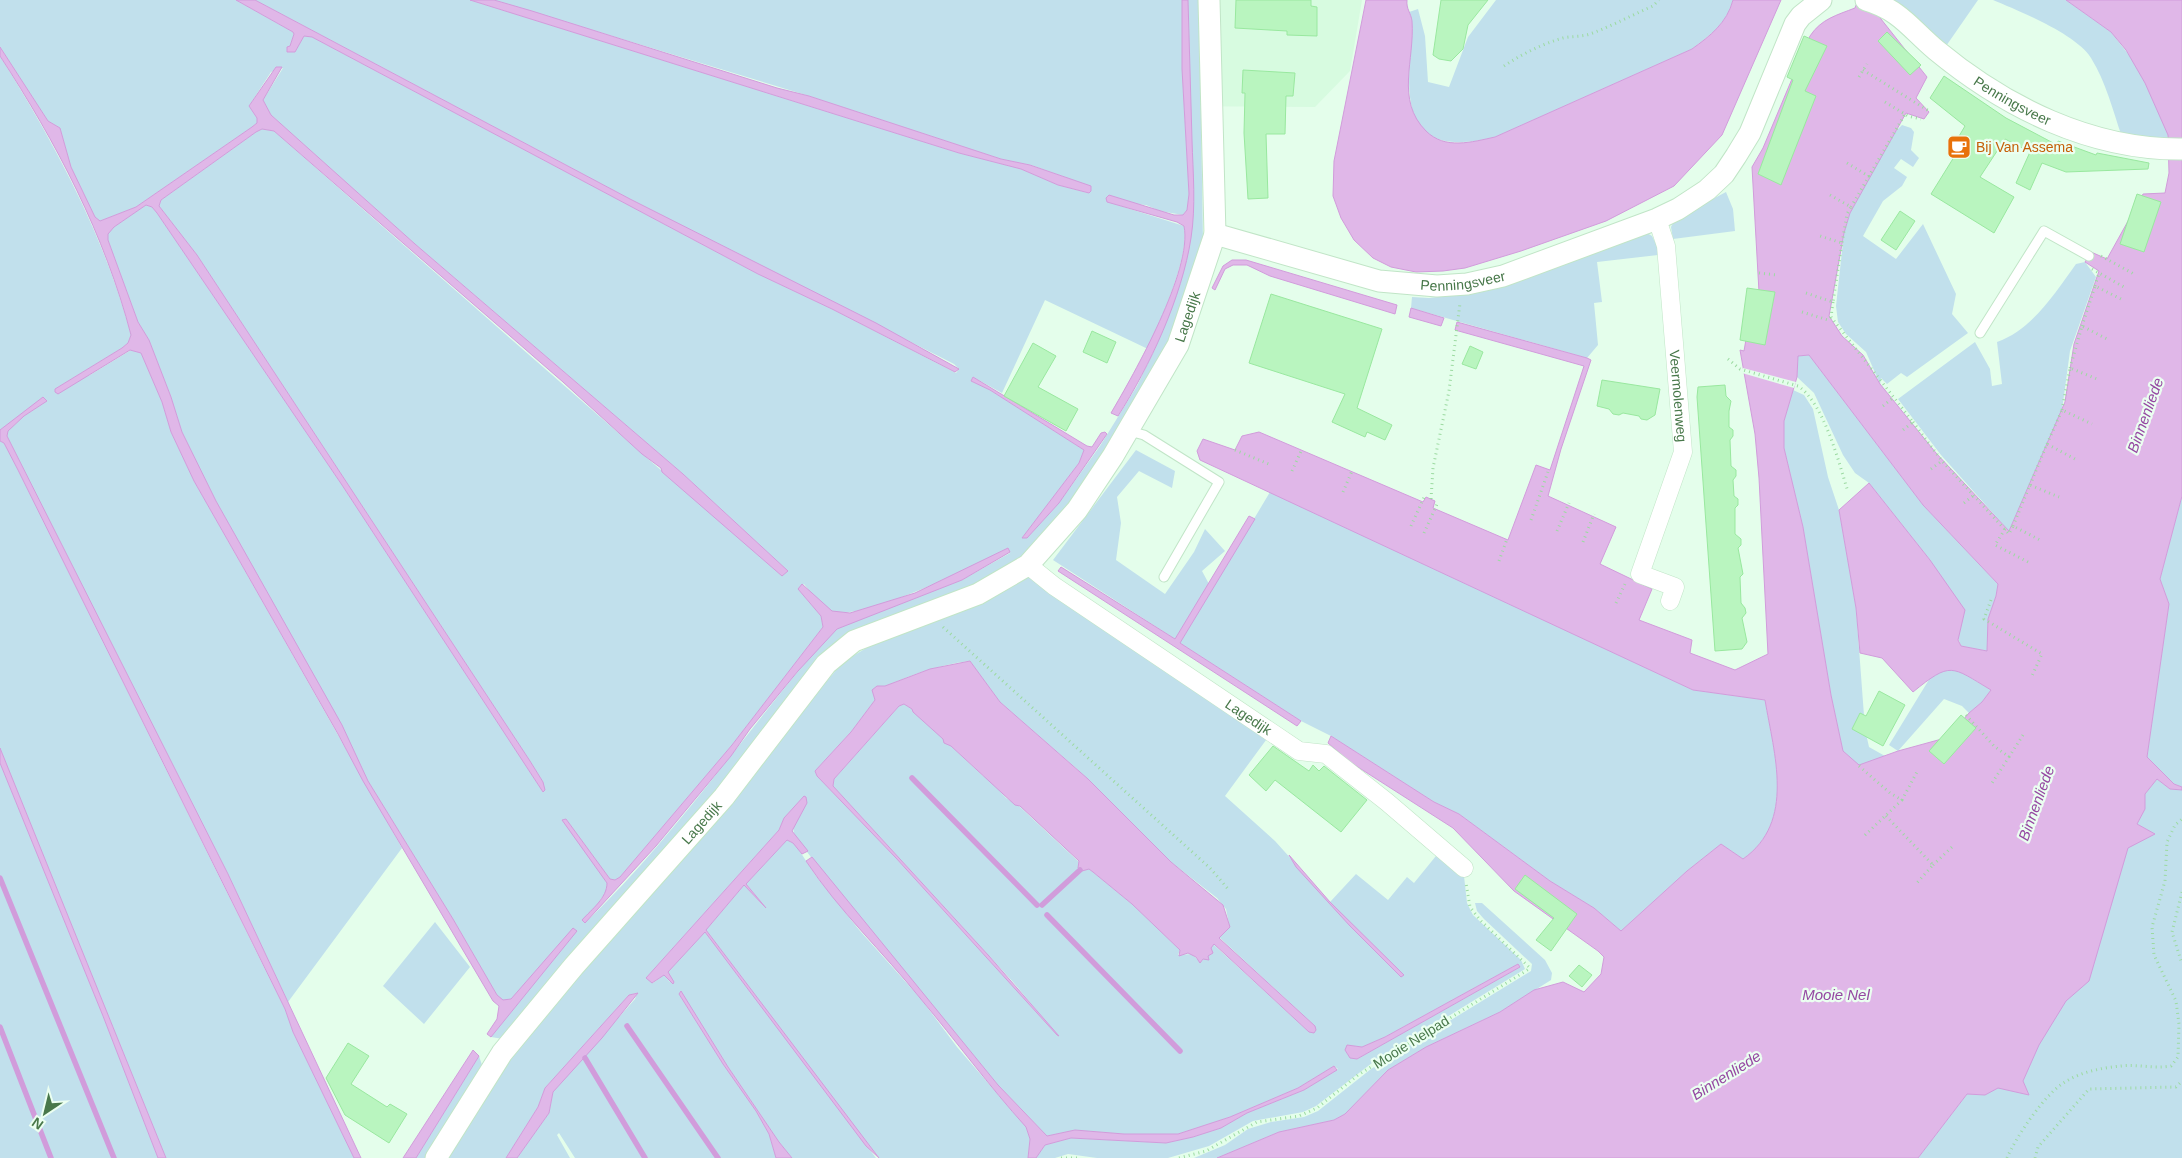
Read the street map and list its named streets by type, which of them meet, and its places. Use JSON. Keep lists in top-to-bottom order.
{
  "streets": {
    "street": ["Penningsveer", "Lagedijk", "Veermolenweg"],
    "path": ["Mooie Nelpad"]
  },
  "crossings": [
    ["Penningsveer", "Lagedijk"],
    ["Penningsveer", "Veermolenweg"],
    ["Lagedijk", "Mooie Nelpad"]
  ],
  "water": ["Binnenliede", "Mooie Nel"],
  "places": {
    "cafe": ["Bij Van Assema"]
  },
  "north": "bottom left"
}
